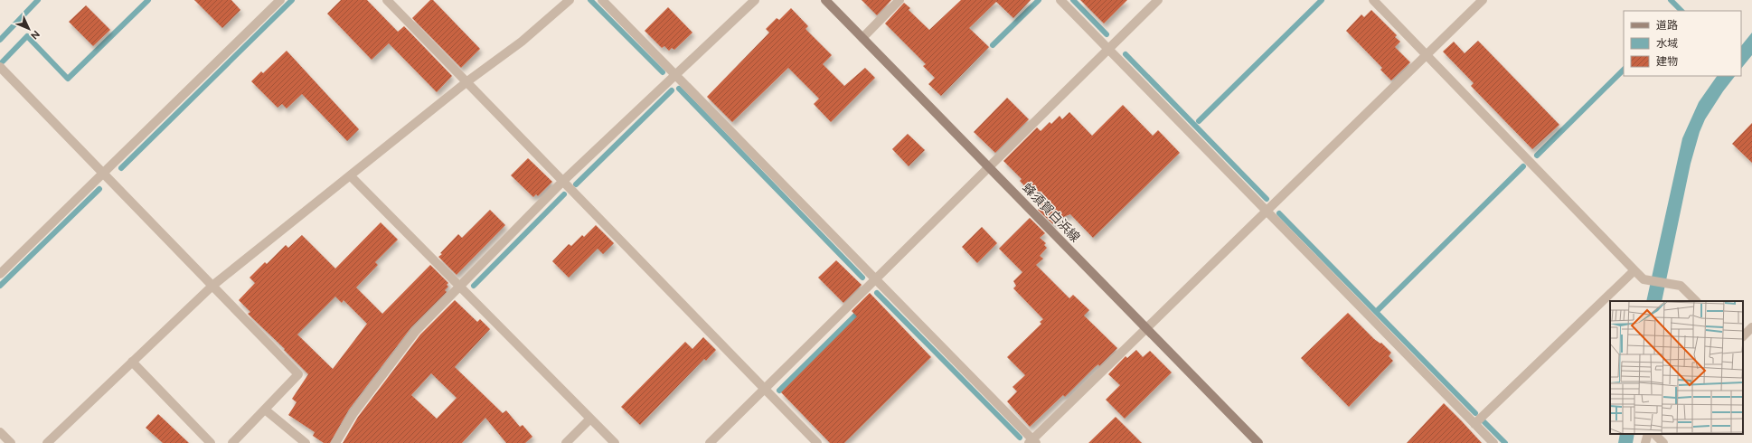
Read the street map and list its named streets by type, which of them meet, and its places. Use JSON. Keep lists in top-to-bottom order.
{
  "streets": {
    "main road": ["蜂須賀白浜線"]
  },
  "legend": ["道路", "水域", "建物"],
  "north": "bottom right"
}
